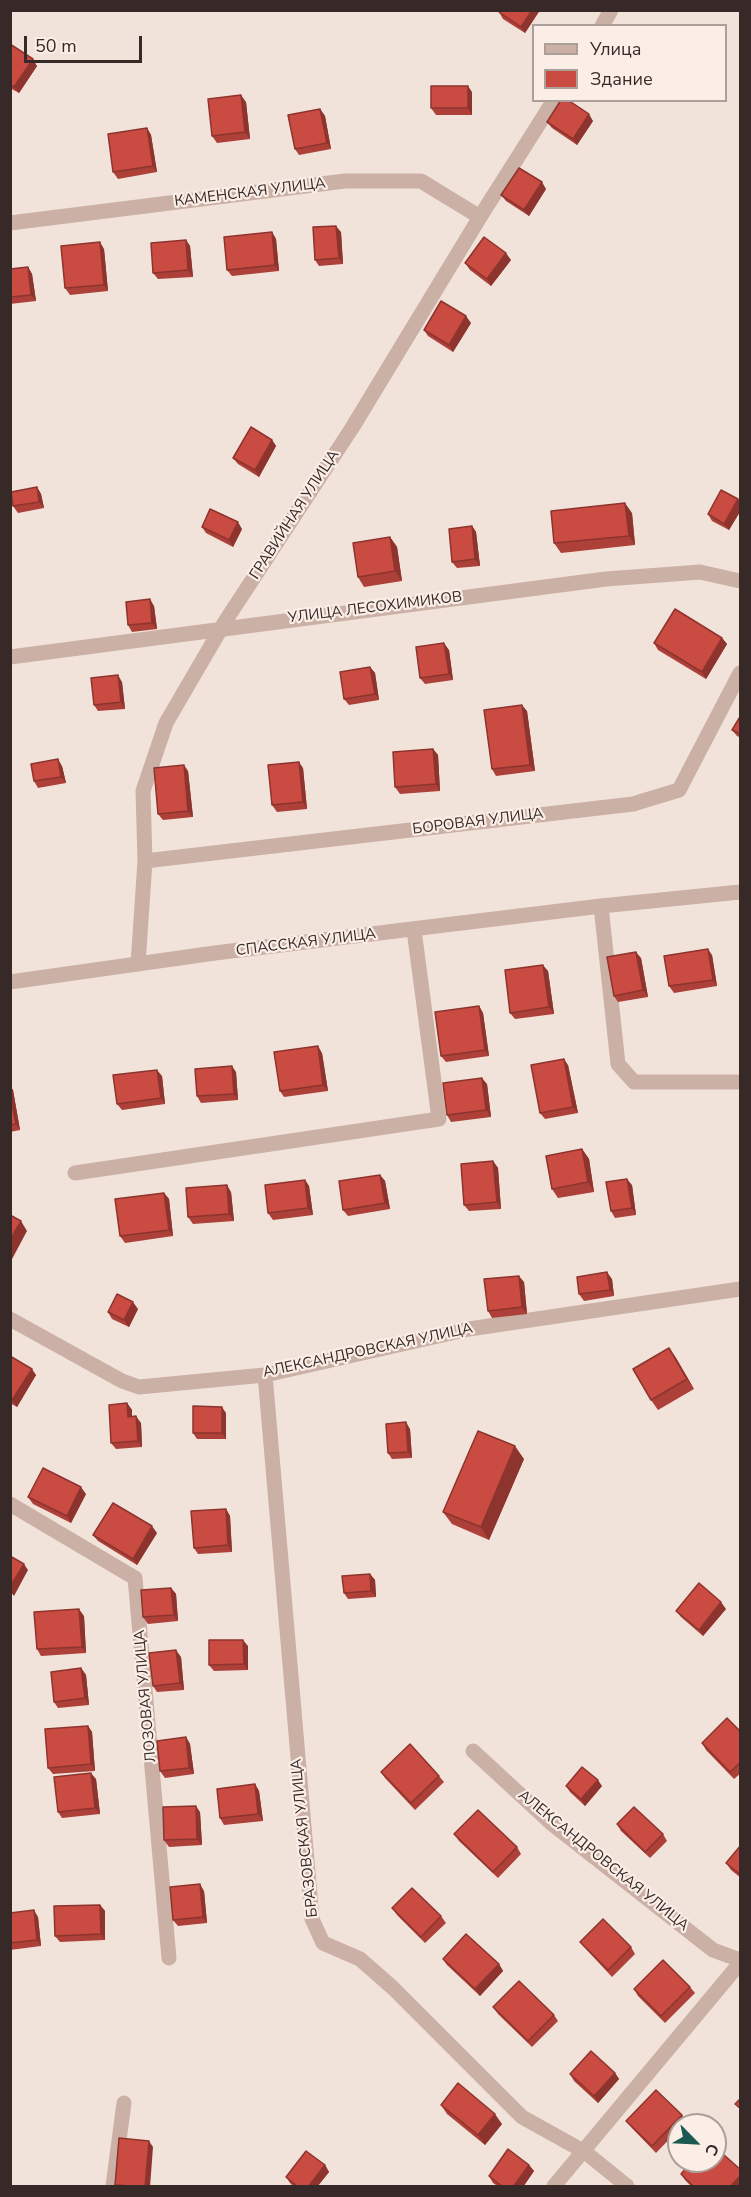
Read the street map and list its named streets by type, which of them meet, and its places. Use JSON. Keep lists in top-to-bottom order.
{
  "streets": {
    "street": [
      "КАМЕНСКАЯ УЛИЦА",
      "ГРАВИЙНАЯ УЛИЦА",
      "УЛИЦА ЛЕСОХИМИКОВ",
      "БОРОВАЯ УЛИЦА",
      "СПАССКАЯ УЛИЦА",
      "АЛЕКСАНДРОВСКАЯ УЛИЦА",
      "ЛОЗОВАЯ УЛИЦА",
      "БРАЗОВСКАЯ УЛИЦА"
    ]
  },
  "crossings": [
    ["КАМЕНСКАЯ УЛИЦА", "ГРАВИЙНАЯ УЛИЦА"],
    ["ГРАВИЙНАЯ УЛИЦА", "УЛИЦА ЛЕСОХИМИКОВ"],
    ["ГРАВИЙНАЯ УЛИЦА", "БОРОВАЯ УЛИЦА"],
    ["ГРАВИЙНАЯ УЛИЦА", "СПАССКАЯ УЛИЦА"],
    ["АЛЕКСАНДРОВСКАЯ УЛИЦА", "БРАЗОВСКАЯ УЛИЦА"]
  ],
  "legend": ["Улица", "Здание"],
  "scale_bar": "50 m",
  "north": "bottom right"
}
